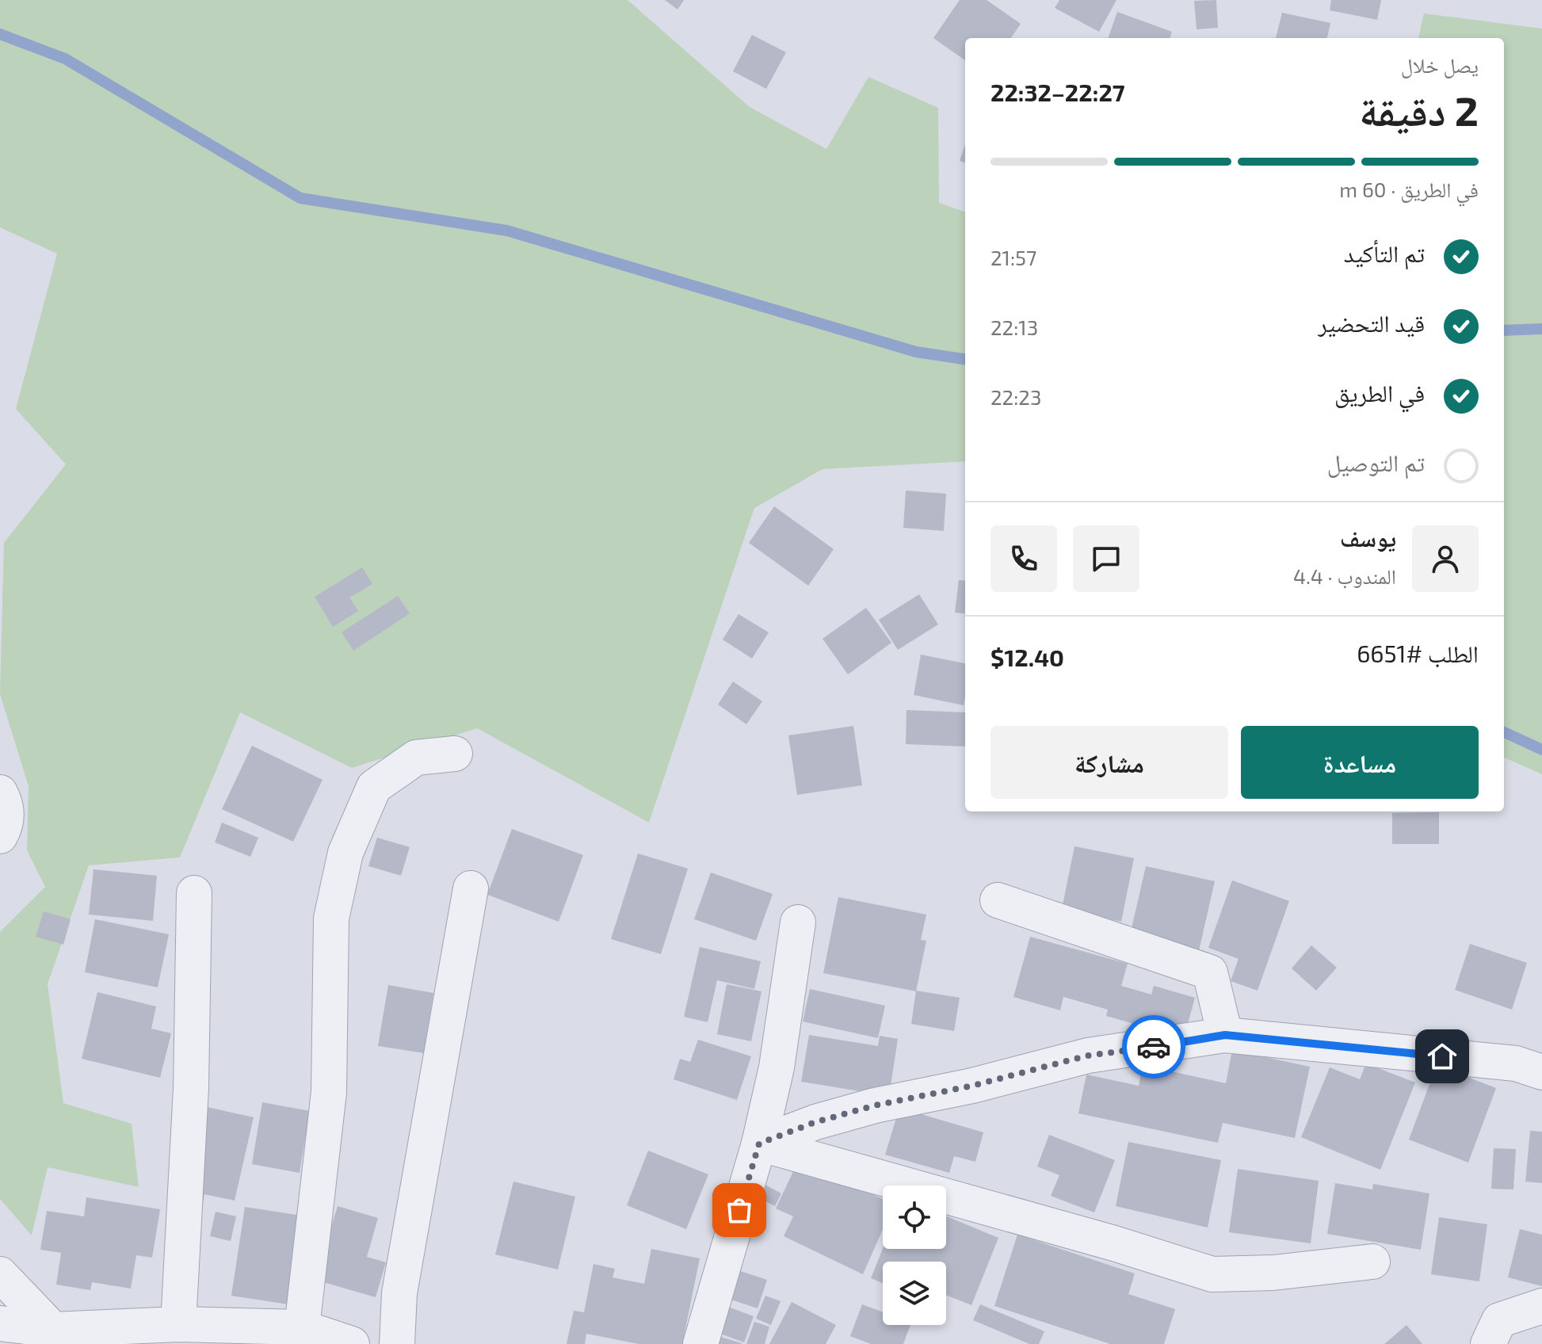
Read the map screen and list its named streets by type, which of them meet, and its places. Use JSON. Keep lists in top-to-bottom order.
{
  "page": {
    "heading": ["2 دقيقة", "يصل خلال", "22:27–22:32"],
    "panel": [
      "يوسف",
      "المندوب · 4.4",
      "الطلب #6651",
      "$12.40"
    ],
    "bar": "في الطريق · 60 m",
    "list": [
      ["تم التأكيد", "21:57"],
      ["قيد التحضير", "22:13"],
      ["في الطريق", "22:23"],
      "تم التوصيل"
    ],
    "buttons": ["مساعدة", "مشاركة"]
  }
}
